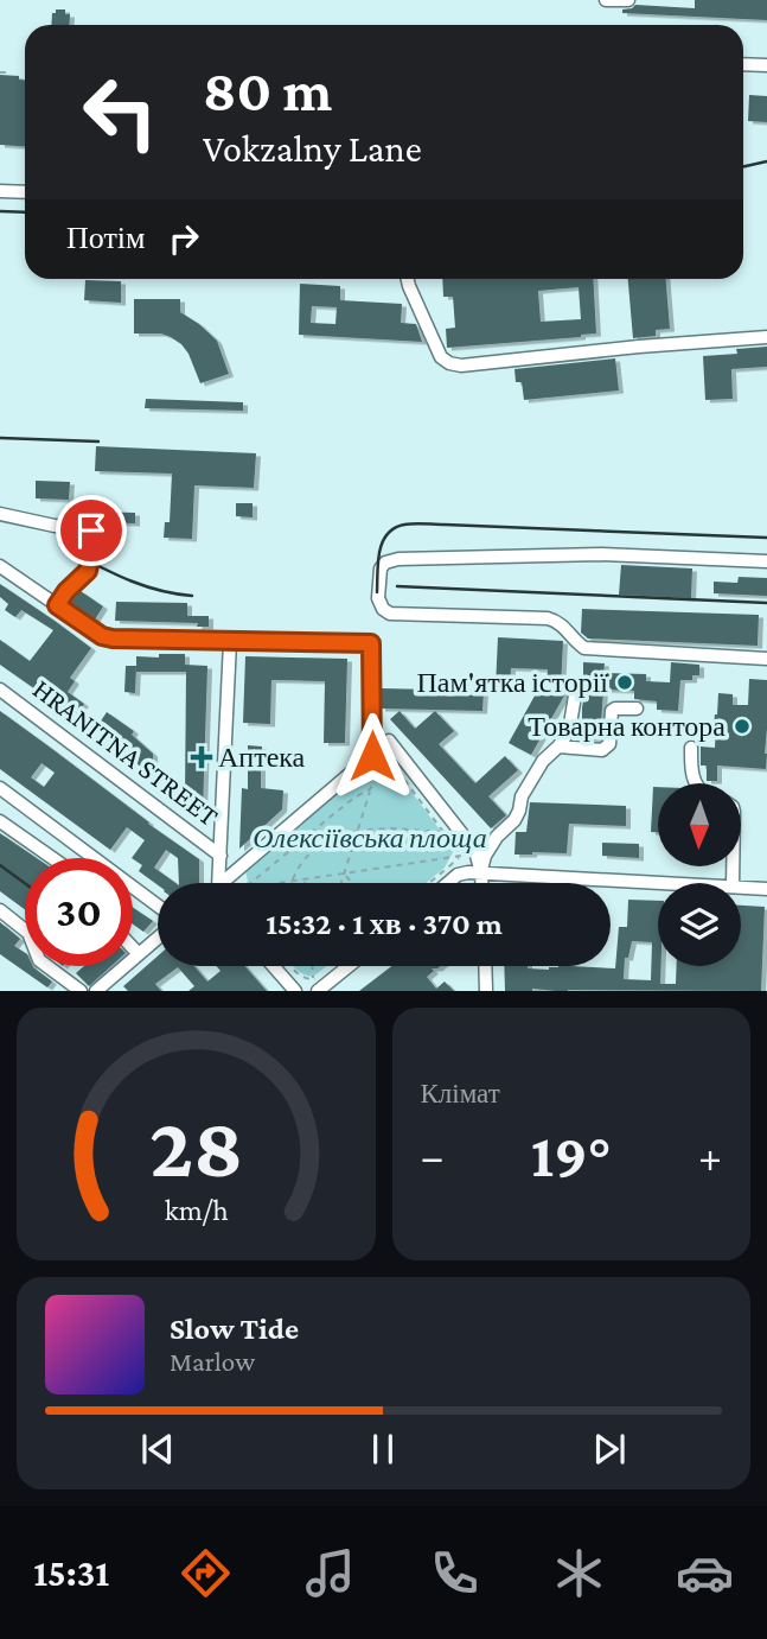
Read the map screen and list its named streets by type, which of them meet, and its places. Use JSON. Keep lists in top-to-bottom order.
{
  "streets": {
    "street": ["HRANITNA STREET"]
  },
  "parks": ["Олексіївська площа"],
  "places": {
    "other": ["Пам'ятка історії", "Товарна контора"],
    "health": ["Аптека"]
  },
  "north": "bottom",
  "page": {
    "turn": ["80 m", "Vokzalny Lane"],
    "then": "Потім",
    "limit": "30",
    "trip": "15:32 · 1 хв · 370 m",
    "tile": "Клімат",
    "heat": ["−", "19°", "+"],
    "song": ["Slow Tide", "Marlow"],
    "tabs": "15:31",
    "gauge": ["28", "km/h"]
  }
}
